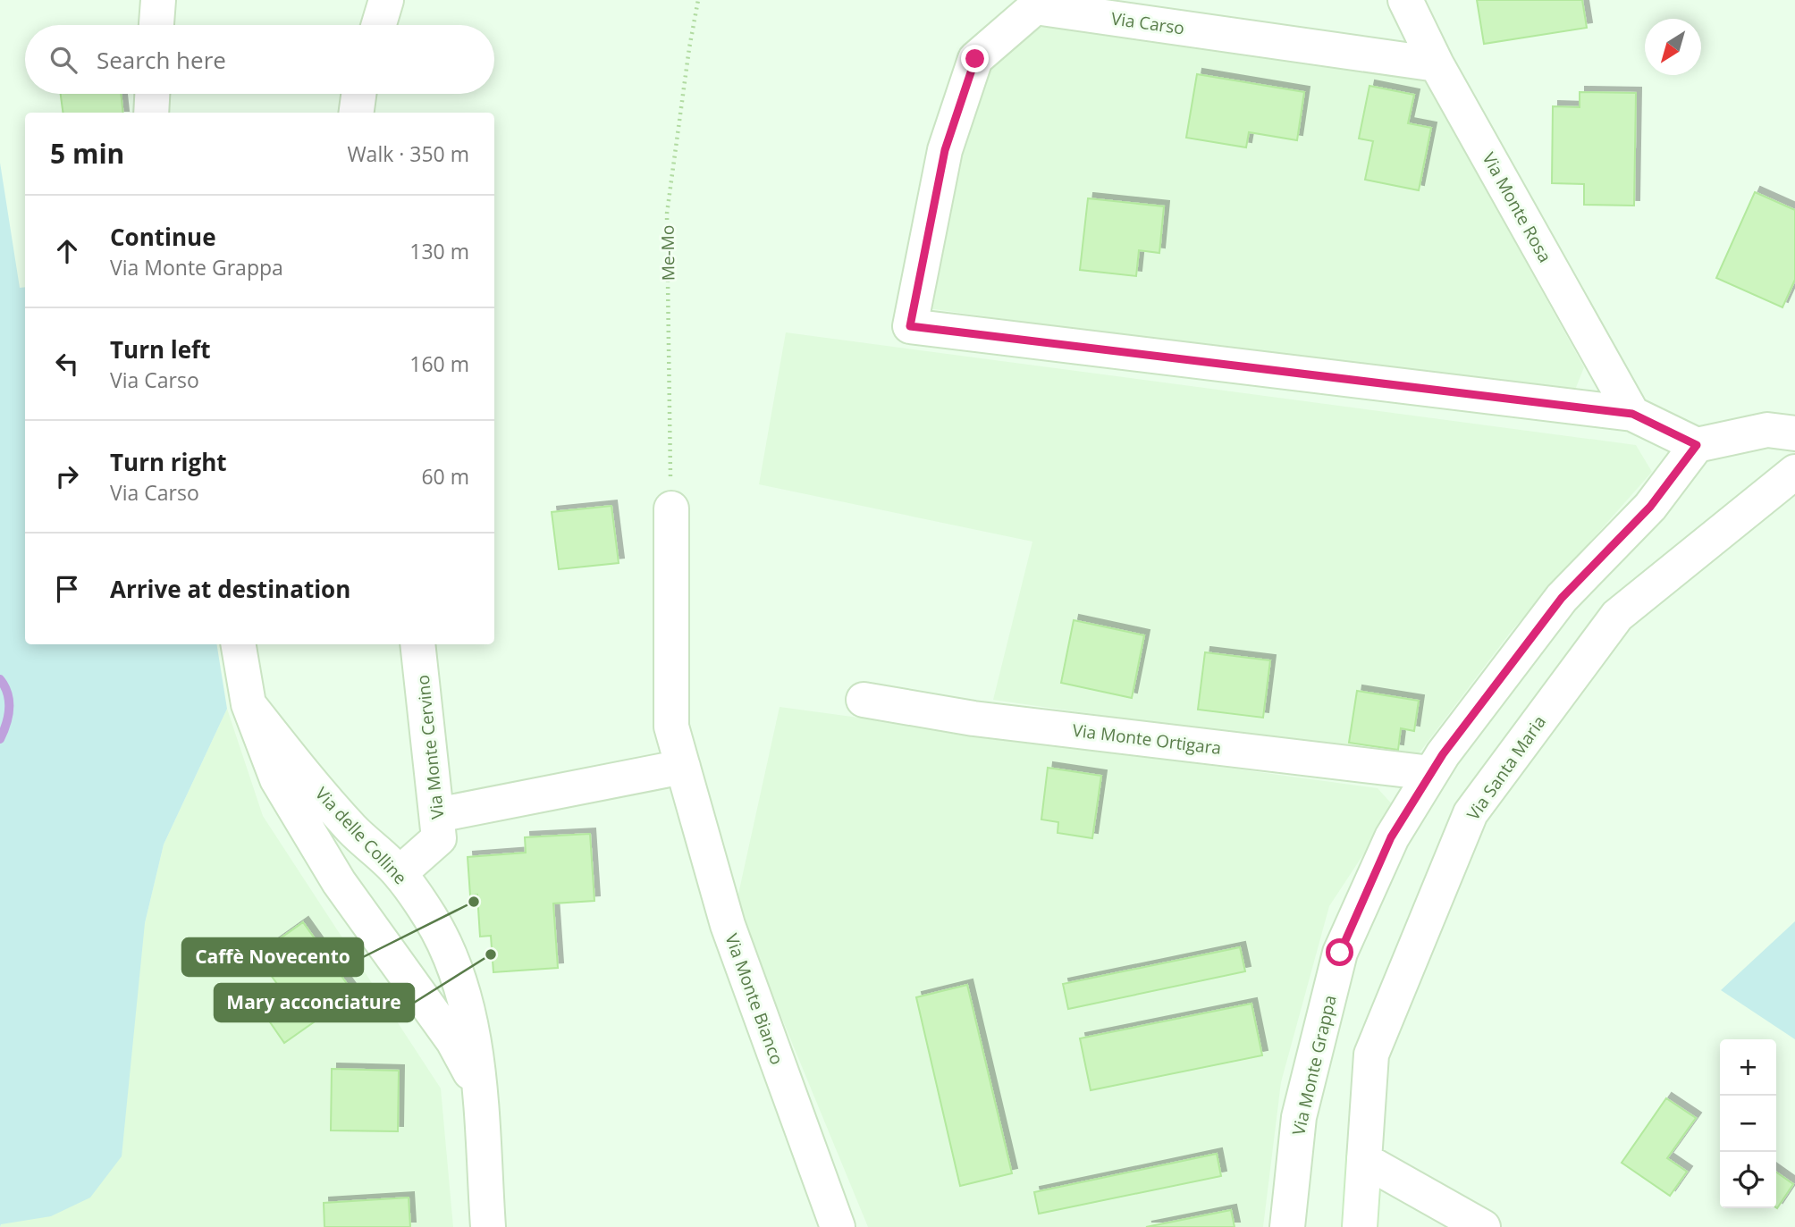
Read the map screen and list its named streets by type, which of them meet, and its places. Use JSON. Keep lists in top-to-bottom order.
{
  "streets": {
    "street": [
      "Via Carso",
      "Via Monte Rosa",
      "Via Monte Ortigara",
      "Via Monte Cervino",
      "Via Santa Maria",
      "Via delle Colline",
      "Via Monte Bianco",
      "Via Monte Grappa"
    ],
    "path": ["Me-Mo"]
  },
  "crossings": [
    ["Via Carso", "Via Monte Rosa"],
    ["Via Carso", "Via Monte Grappa"],
    ["Me-Mo", "Via Monte Bianco"],
    ["Via Monte Ortigara", "Via Monte Grappa"],
    ["Via Monte Cervino", "Via delle Colline"]
  ],
  "places": ["Caffè Novecento", "Mary acconciature"],
  "north": "bottom left",
  "page": {
    "search": "Search here",
    "heading": ["5 min", "Walk · 350 m"],
    "list": [
      ["Continue", "Via Monte Grappa", "130 m"],
      ["Turn left", "Via Carso", "160 m"],
      ["Turn right", "Via Carso", "60 m"],
      "Arrive at destination"
    ],
    "map_buttons": ["+", "−"]
  }
}
